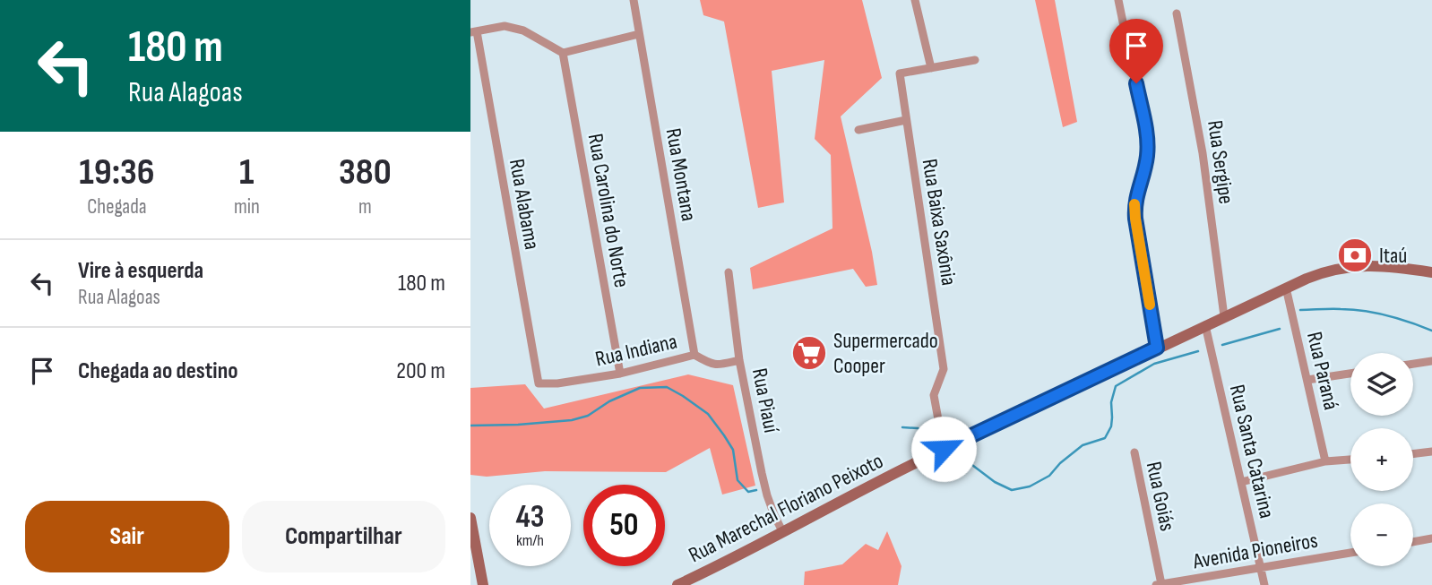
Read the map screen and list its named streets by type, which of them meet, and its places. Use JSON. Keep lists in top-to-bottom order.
{
  "streets": {
    "main road": ["Rua Marechal Floriano Peixoto"],
    "street": [
      "Rua Sergipe",
      "Rua Montana",
      "Rua Alabama",
      "Rua Carolina do Norte",
      "Rua Baixa Saxônia",
      "Rua Indiana",
      "Rua Paraná",
      "Rua Piauí",
      "Rua Santa Catarina",
      "Rua Goiás",
      "Avenida Pioneiros"
    ]
  },
  "crossings": [
    ["Rua Sergipe", "Rua Marechal Floriano Peixoto"],
    ["Rua Montana", "Rua Indiana"],
    ["Rua Alabama", "Rua Indiana"],
    ["Rua Carolina do Norte", "Rua Indiana"],
    ["Rua Baixa Saxônia", "Rua Marechal Floriano Peixoto"],
    ["Rua Indiana", "Rua Piauí"],
    ["Rua Paraná", "Rua Marechal Floriano Peixoto"],
    ["Rua Piauí", "Rua Marechal Floriano Peixoto"],
    ["Rua Santa Catarina", "Rua Marechal Floriano Peixoto"],
    ["Rua Santa Catarina", "Avenida Pioneiros"],
    ["Rua Goiás", "Avenida Pioneiros"]
  ],
  "places": {
    "bank": ["Itaú"],
    "supermarket": ["Supermercado Cooper"]
  },
  "page": {
    "turn": ["180 m", "Rua Alagoas"],
    "eta": [
      "19:36",
      "Chegada",
      "1",
      "min",
      "380",
      "m"
    ],
    "list": [
      {
        "name": "Vire à esquerda",
        "note": "Rua Alagoas",
        "value": "180 m"
      },
      {
        "name": "Chegada ao destino",
        "value": "200 m"
      }
    ],
    "map_buttons": ["+", "−"],
    "speed": "43 km/h",
    "limit": "50",
    "buttons": ["Sair", "Compartilhar"]
  }
}
